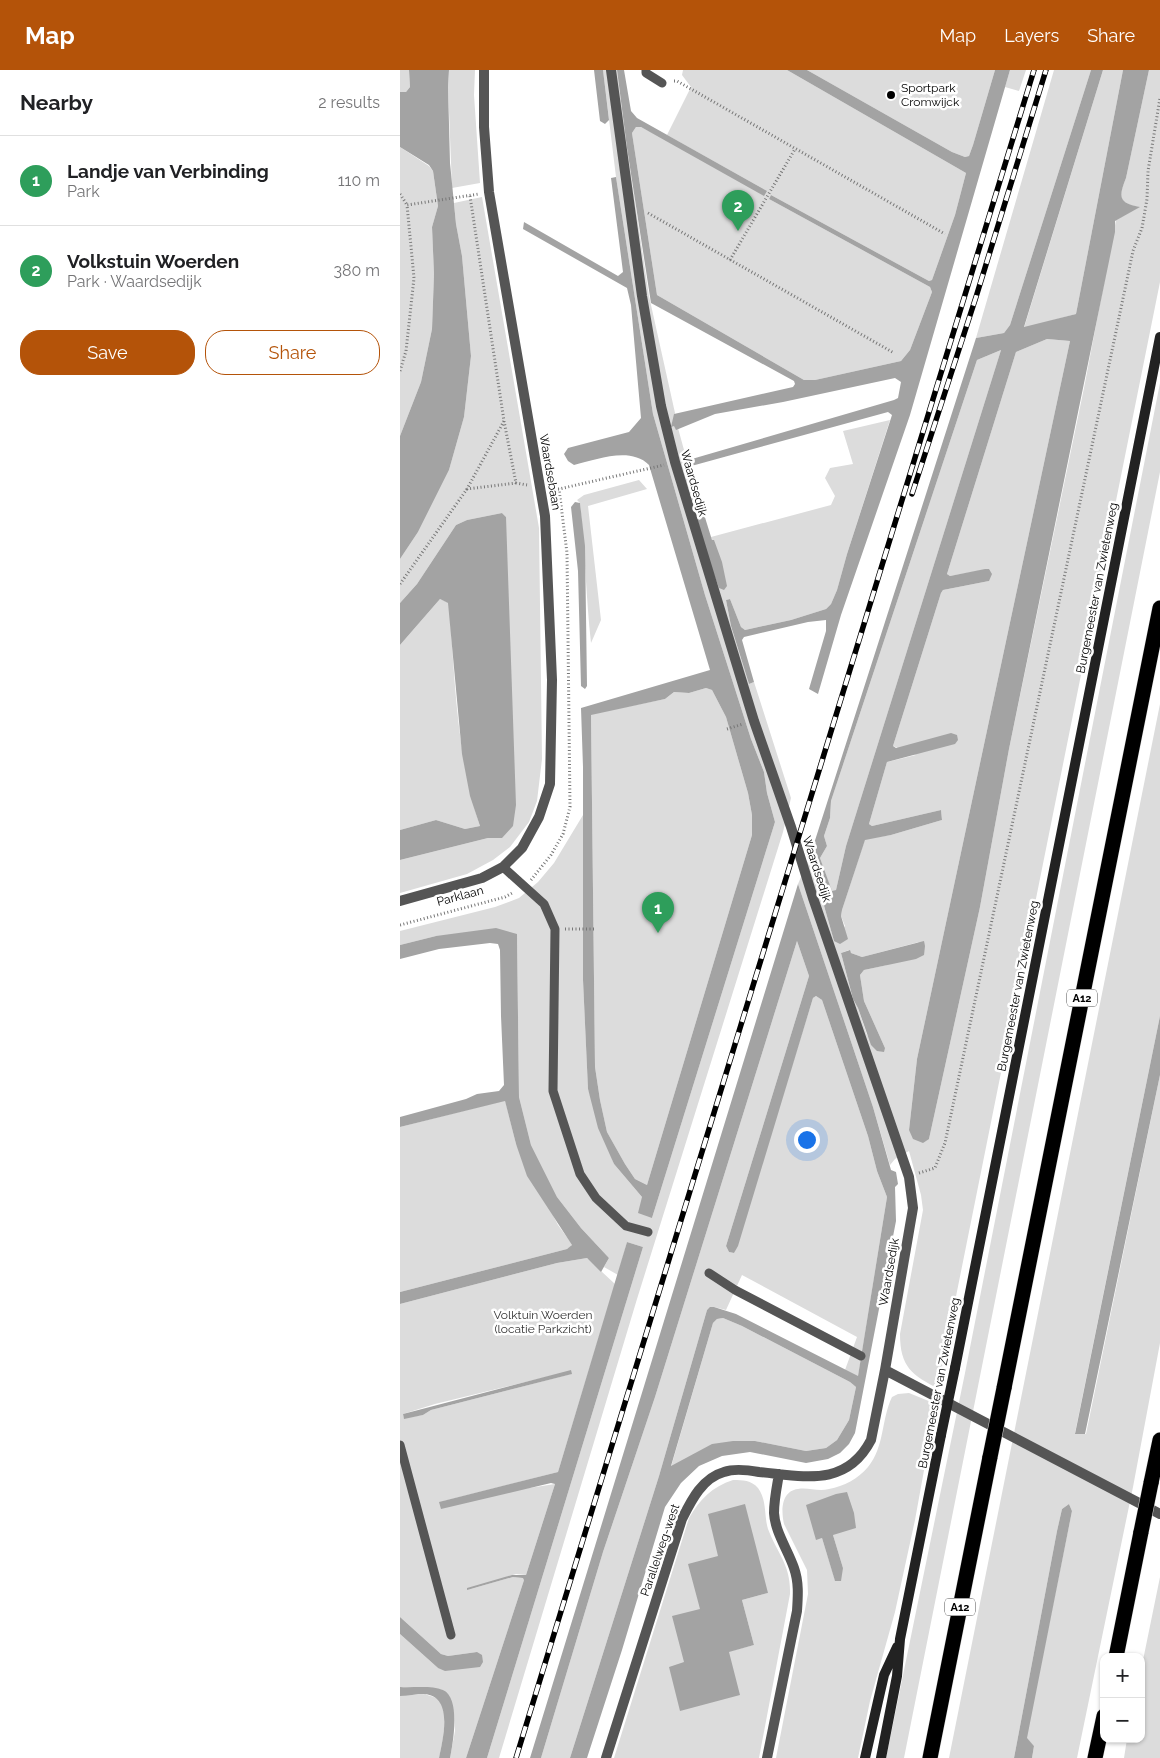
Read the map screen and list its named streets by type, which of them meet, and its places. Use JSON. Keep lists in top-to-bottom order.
{
  "streets": {
    "highway": ["A12"],
    "main road": ["Burgemeester van Zwietenweg"],
    "street": [
      "Waardsebaan",
      "Waardsedijk",
      "Parklaan",
      "Parallelweg-west"
    ]
  },
  "crossings": [
    ["Waardsebaan", "Parklaan"],
    ["Waardsedijk", "Parallelweg-west"]
  ],
  "parks": ["Volktuin Woerden (locatie Parkzicht)"],
  "places": ["Sportpark Cromwijck"],
  "page": {
    "header": "Map",
    "nav": ["Map", "Layers", "Share"],
    "heading": ["Nearby", "2 results"],
    "list": [
      {
        "mark": "1",
        "name": "Landje van Verbinding",
        "note": "Park",
        "value": "110 m"
      },
      {
        "mark": "2",
        "name": "Volkstuin Woerden",
        "note": "Park · Waardsedijk",
        "value": "380 m"
      }
    ],
    "pins": ["2", "1"],
    "buttons": ["Save", "Share"],
    "map_buttons": ["+", "−"]
  }
}
